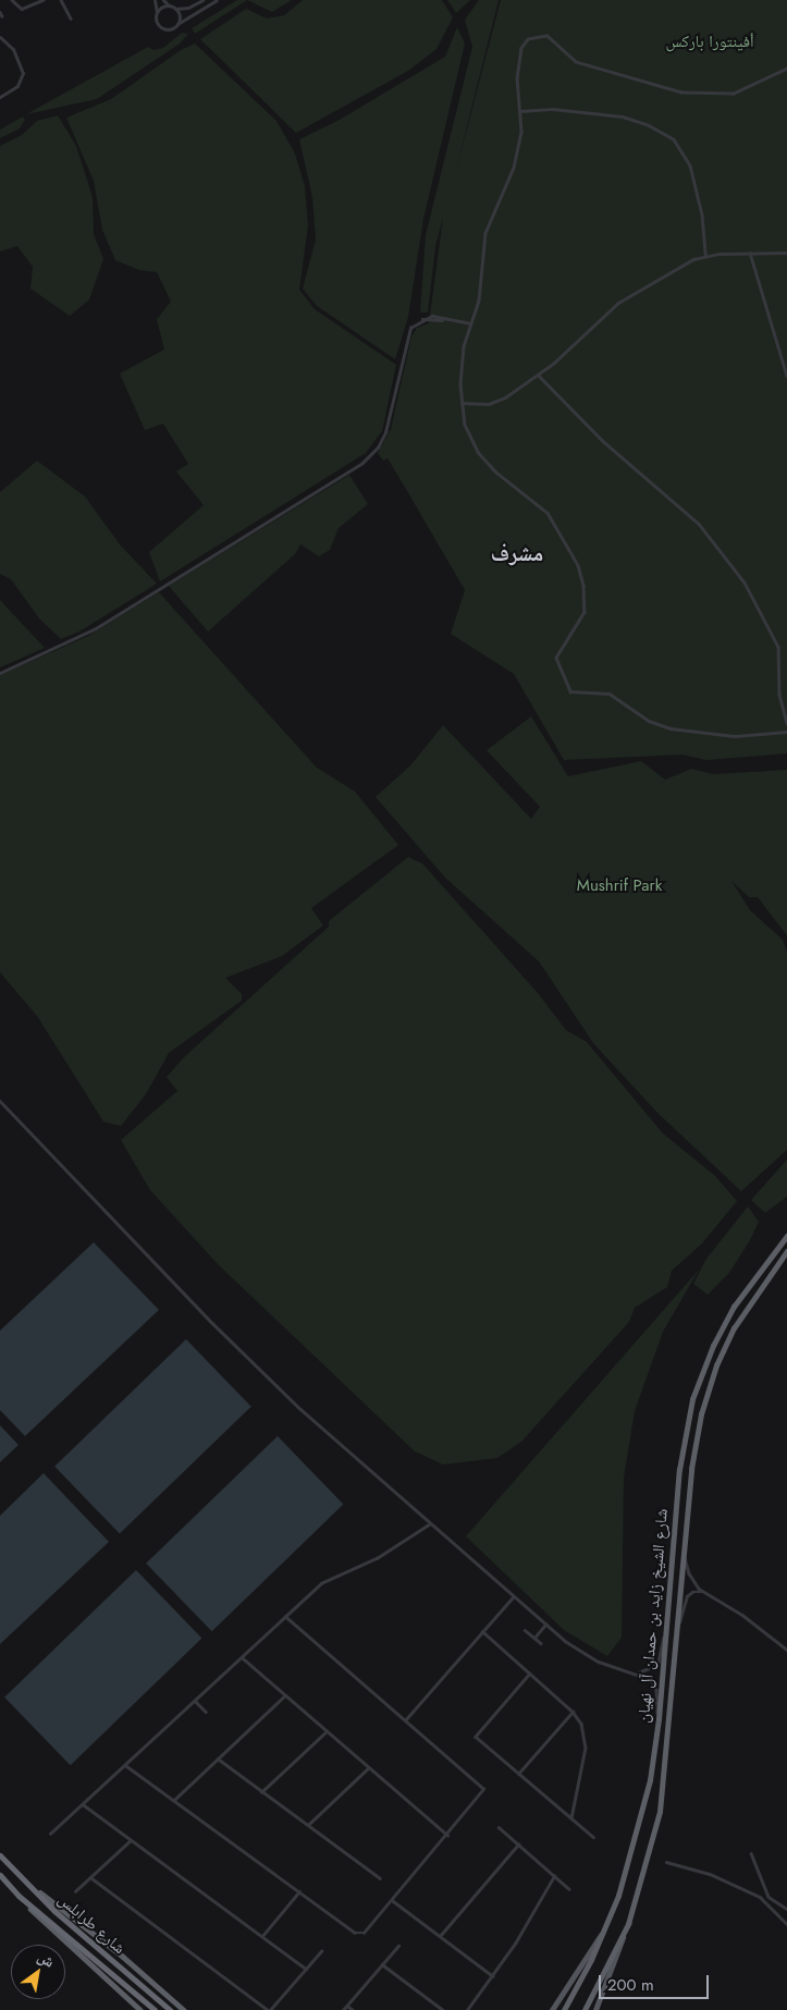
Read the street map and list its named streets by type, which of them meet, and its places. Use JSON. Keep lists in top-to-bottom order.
{
  "streets": {
    "highway": ["شارع الشيخ زايد بن حمدان آل نهيان", "شارع طرابلس"]
  },
  "districts": ["مشرف"],
  "parks": ["أفينتورا باركس", "Mushrif Park"],
  "scale_bar": "200 m",
  "north": "top right"
}
